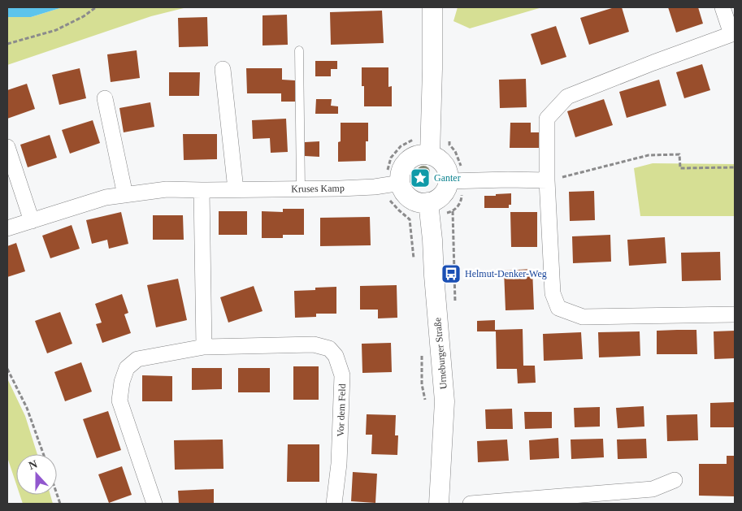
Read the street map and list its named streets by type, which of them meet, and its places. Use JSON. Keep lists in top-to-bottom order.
{
  "streets": {
    "street": ["Kruses Kamp", "Urneburger Straße", "Vor dem Feld"]
  },
  "crossings": [
    ["Kruses Kamp", "Urneburger Straße"]
  ],
  "places": {
    "place": ["Ganter"],
    "bus stop": ["Helmut-Denker-Weg"]
  },
  "north": "top"
}
